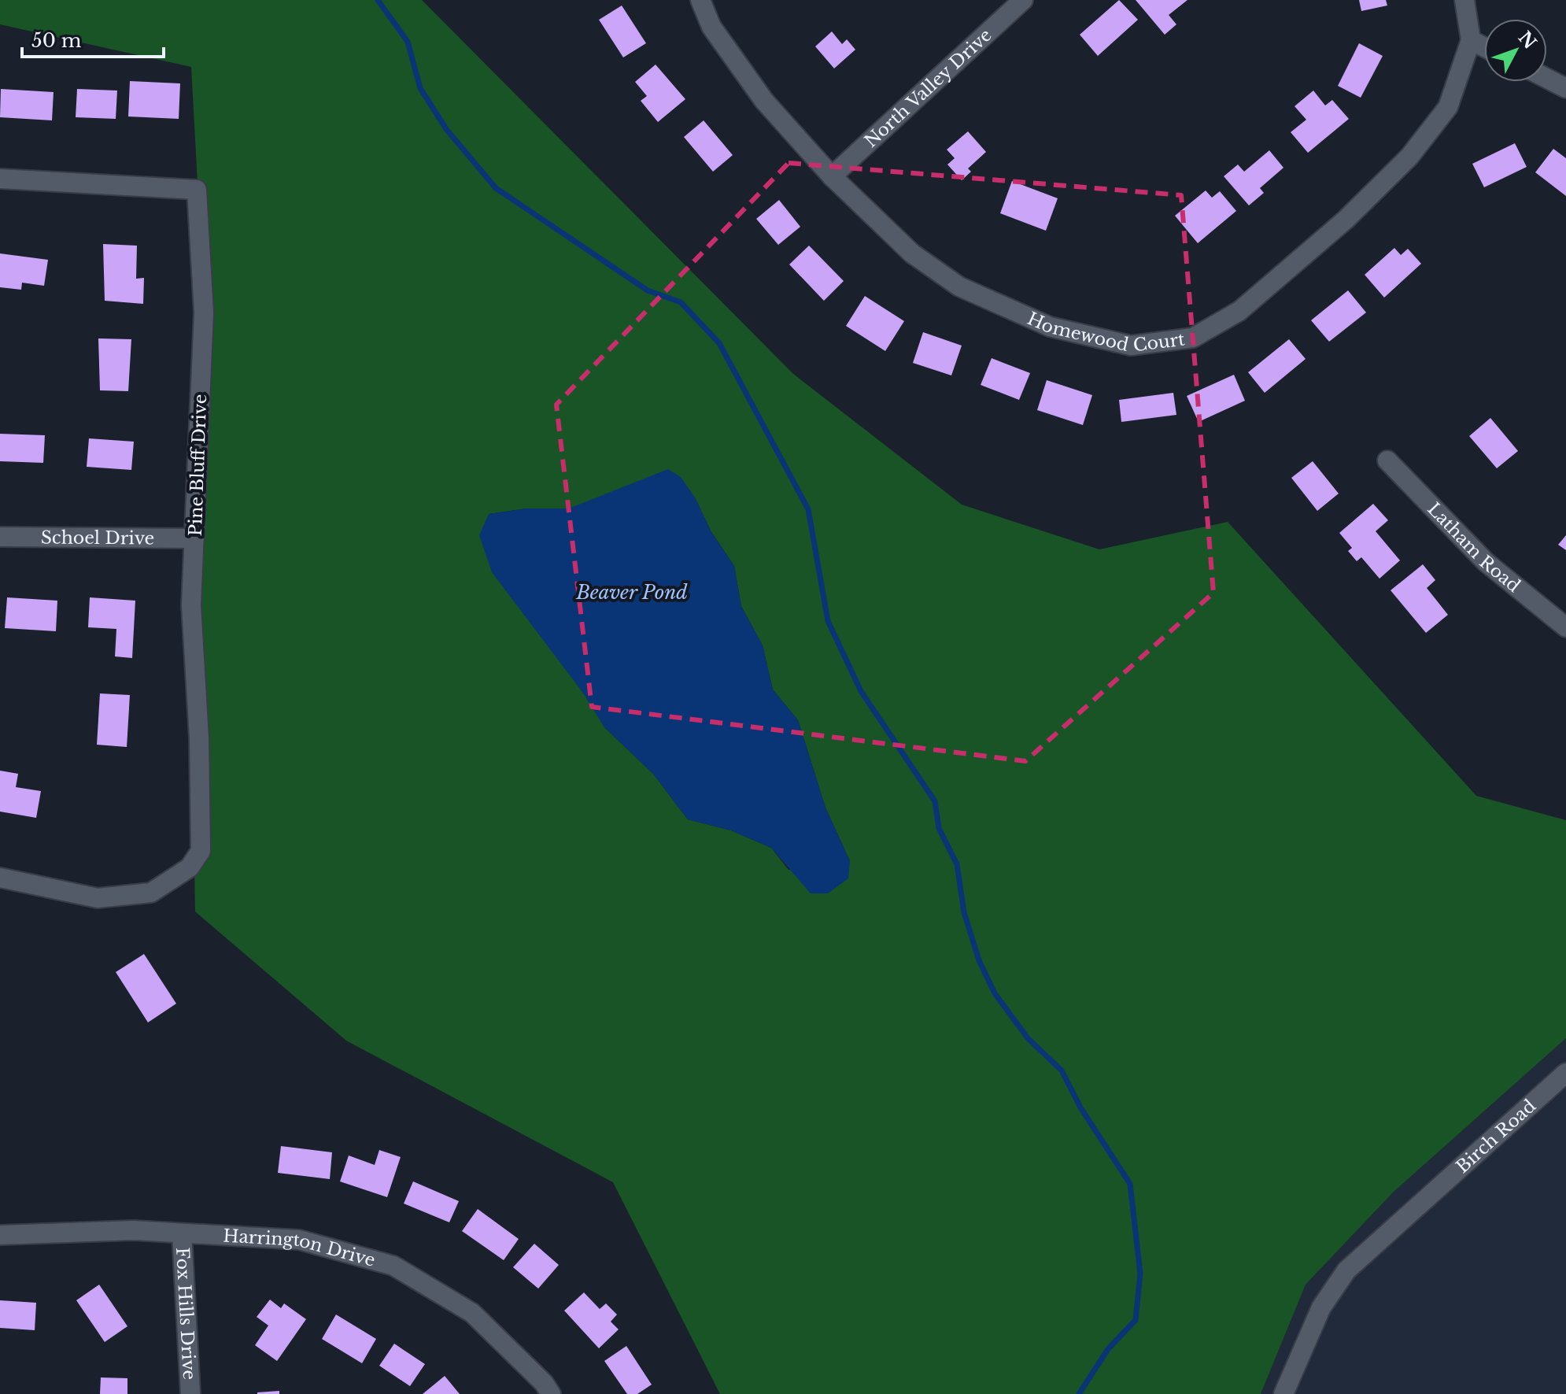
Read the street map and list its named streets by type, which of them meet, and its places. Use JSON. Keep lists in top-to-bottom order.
{
  "streets": {
    "street": [
      "North Valley Drive",
      "Homewood Court",
      "Pine Bluff Drive",
      "Schoel Drive",
      "Latham Road",
      "Birch Road",
      "Harrington Drive",
      "Fox Hills Drive"
    ]
  },
  "crossings": [
    ["North Valley Drive", "Homewood Court"],
    ["Pine Bluff Drive", "Schoel Drive"],
    ["Harrington Drive", "Fox Hills Drive"]
  ],
  "water": ["Beaver Pond"],
  "scale_bar": "50 m",
  "north": "top right"
}
